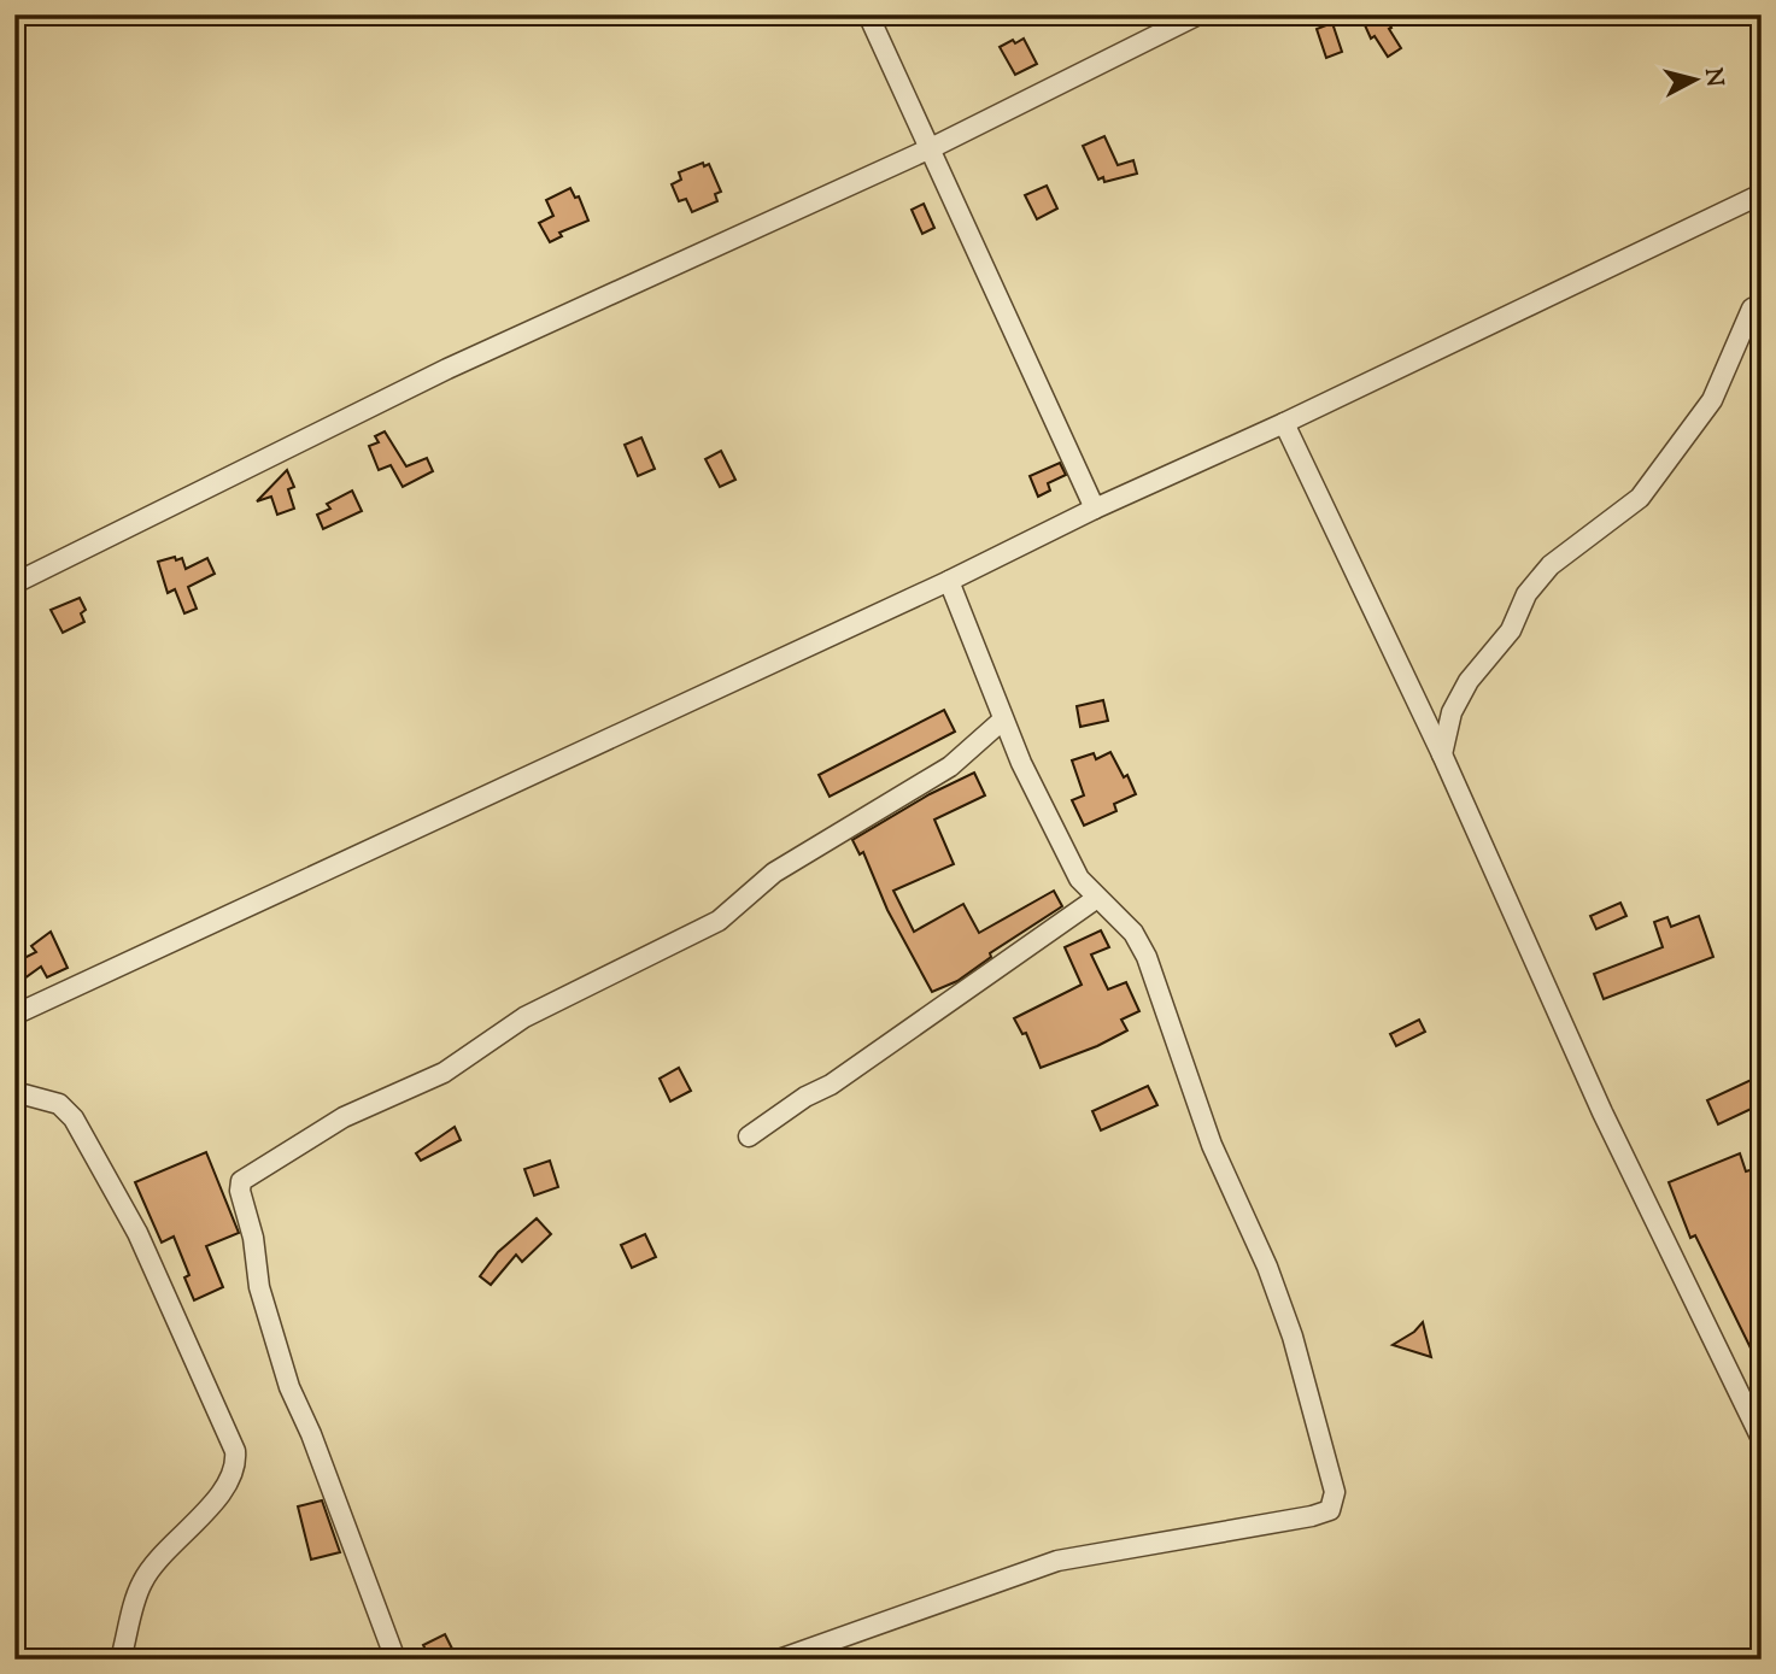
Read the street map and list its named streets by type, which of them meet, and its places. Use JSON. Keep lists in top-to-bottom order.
{
  "north": "right"
}
